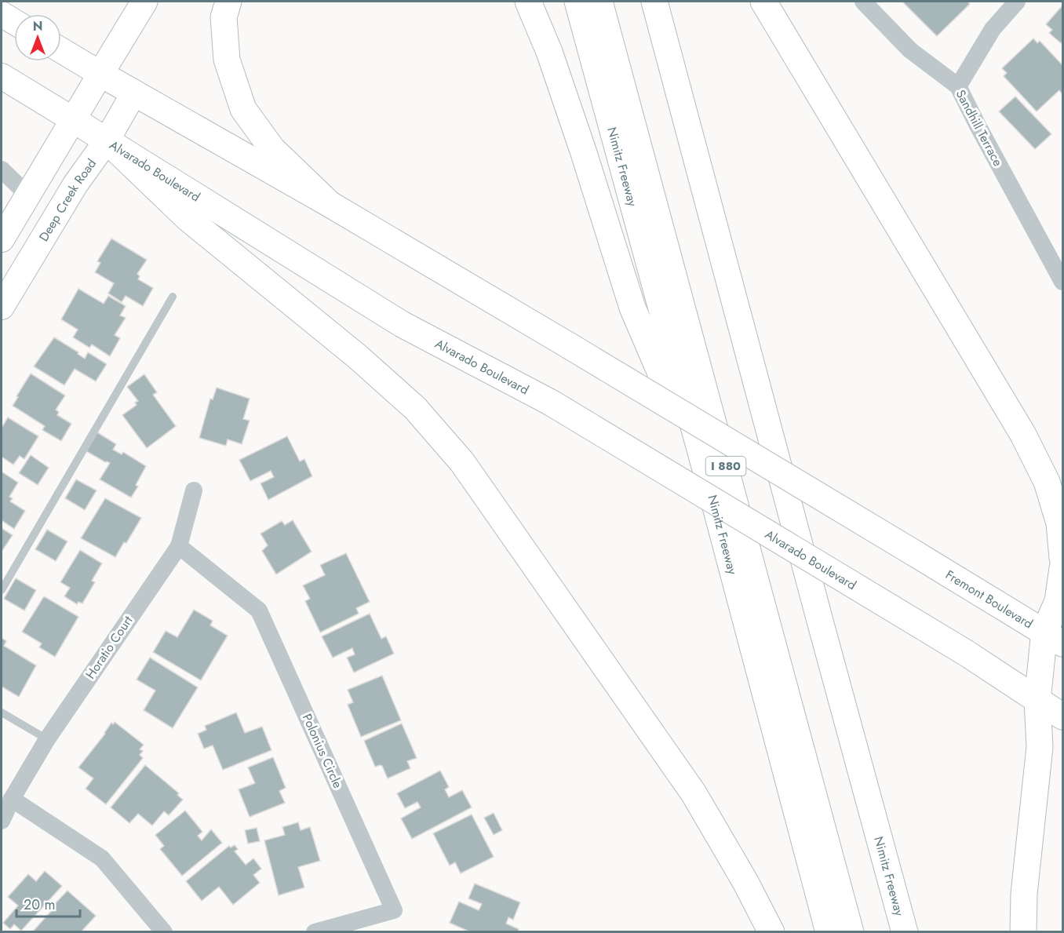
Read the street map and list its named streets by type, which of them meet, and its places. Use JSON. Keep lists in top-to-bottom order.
{
  "streets": {
    "main road": [
      "Nimitz Freeway",
      "Alvarado Boulevard",
      "I 880",
      "Fremont Boulevard"
    ],
    "street": [
      "Sandhill Terrace",
      "Deep Creek Road",
      "Horatio Court",
      "Polonius Circle"
    ]
  },
  "crossings": [
    ["Alvarado Boulevard", "Deep Creek Road"],
    ["Horatio Court", "Polonius Circle"]
  ],
  "scale_bar": "20 m",
  "north": "top"
}
